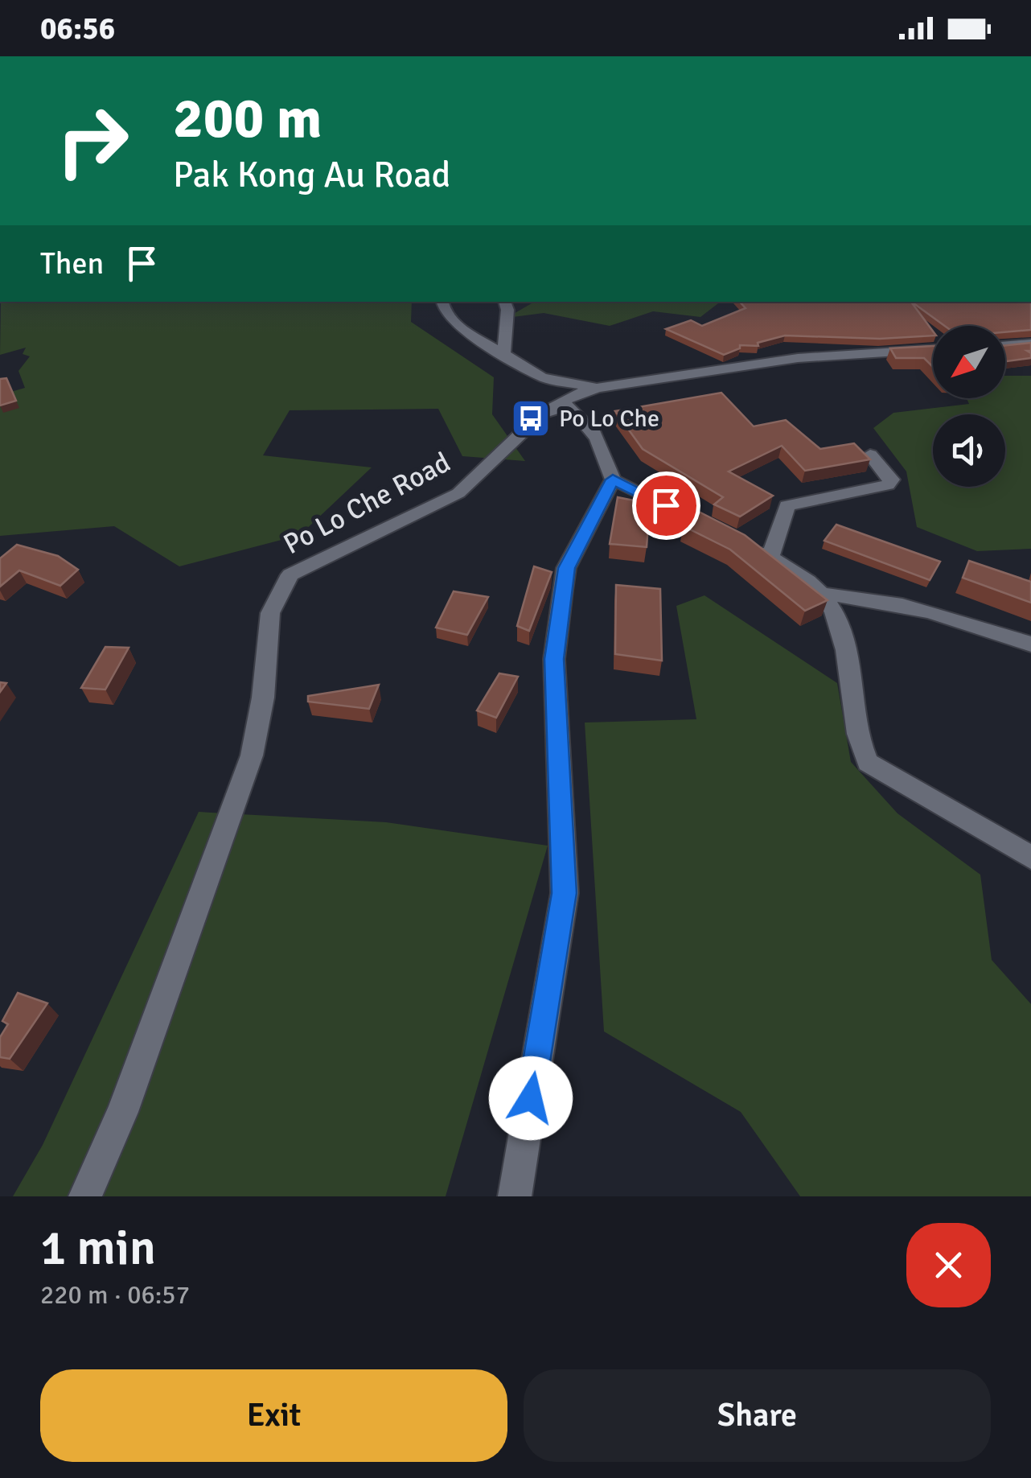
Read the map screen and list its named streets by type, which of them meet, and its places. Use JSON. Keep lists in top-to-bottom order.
{
  "streets": {
    "street": ["Po Lo Che Road"]
  },
  "places": {
    "bus stop": ["Po Lo Che"]
  },
  "north": "bottom left",
  "page": {
    "status": "06:56",
    "turn": ["200 m", "Pak Kong Au Road"],
    "then": "Then",
    "heading": ["1 min", "220 m · 06:57"],
    "buttons": ["Exit", "Share"]
  }
}
